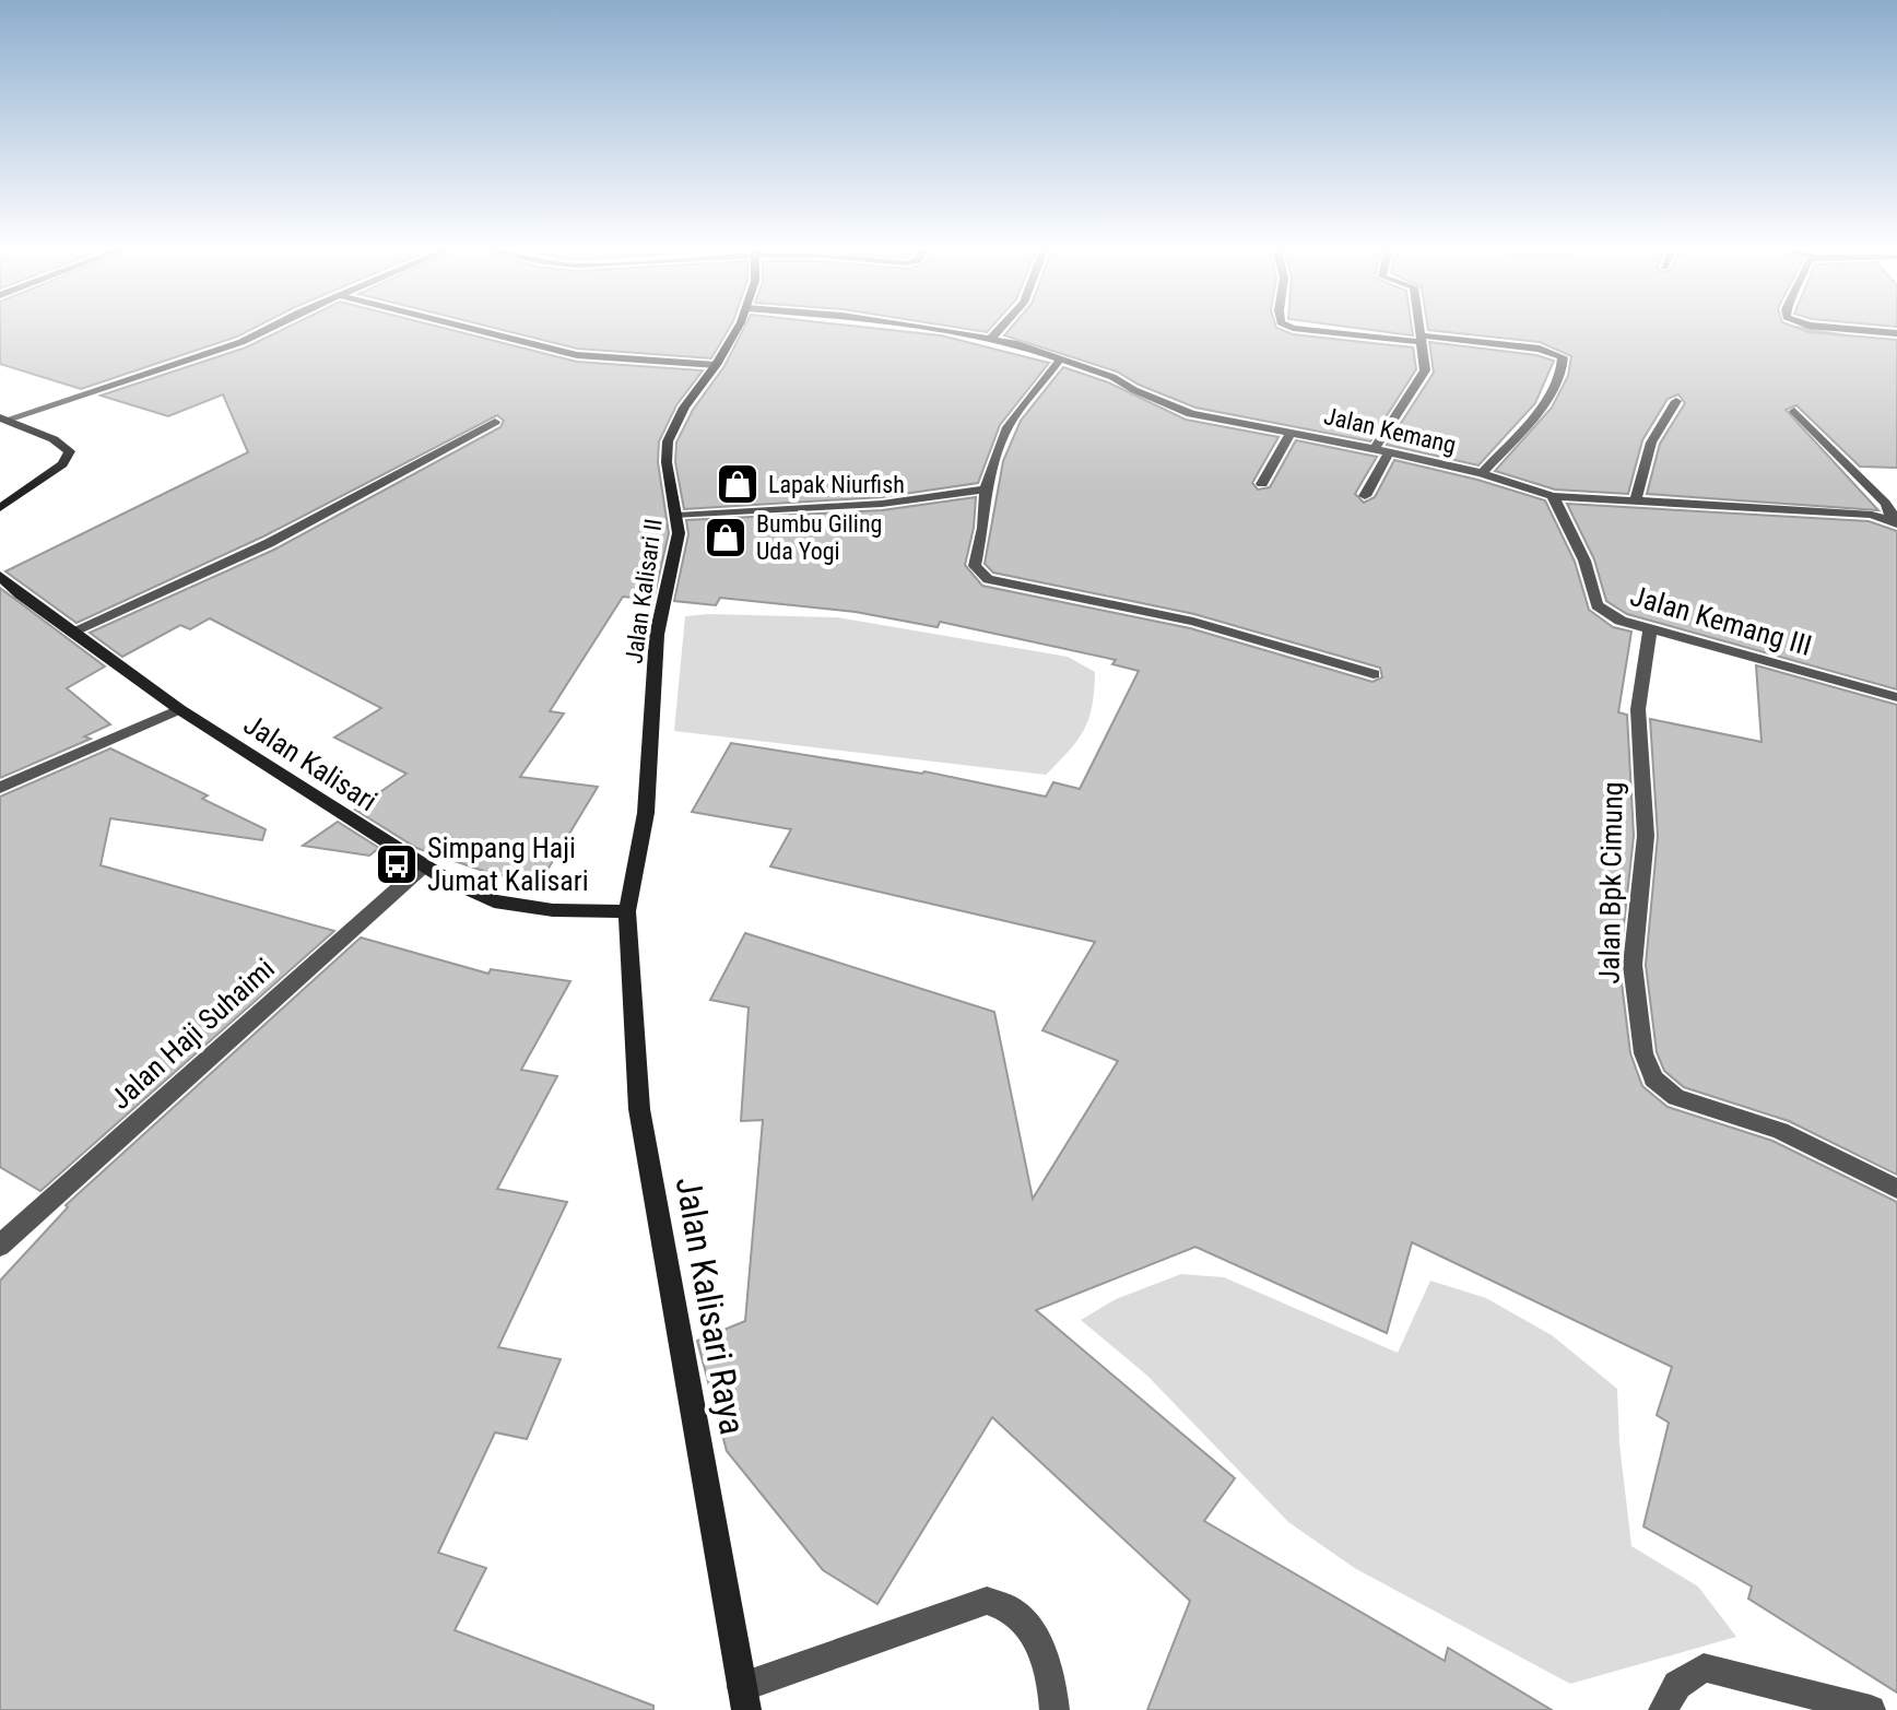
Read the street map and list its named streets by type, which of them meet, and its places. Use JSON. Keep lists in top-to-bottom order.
{
  "streets": {
    "street": [
      "Jalan Kemang",
      "Jalan Kalisari II",
      "Jalan Kemang III",
      "Jalan Kalisari",
      "Jalan Bpk Cimung",
      "Jalan Haji Suhaimi",
      "Jalan Kalisari Raya"
    ]
  },
  "crossings": [
    ["Jalan Kemang", "Jalan Kemang III"],
    ["Jalan Kalisari II", "Jalan Kalisari"],
    ["Jalan Kalisari II", "Jalan Kalisari Raya"],
    ["Jalan Kemang III", "Jalan Bpk Cimung"],
    ["Jalan Kalisari", "Jalan Haji Suhaimi"],
    ["Jalan Kalisari", "Jalan Kalisari Raya"]
  ],
  "places": {
    "shop": ["Lapak Niurfish", "Bumbu Giling Uda Yogi"],
    "bus stop": ["Simpang Haji Jumat Kalisari"]
  }
}
